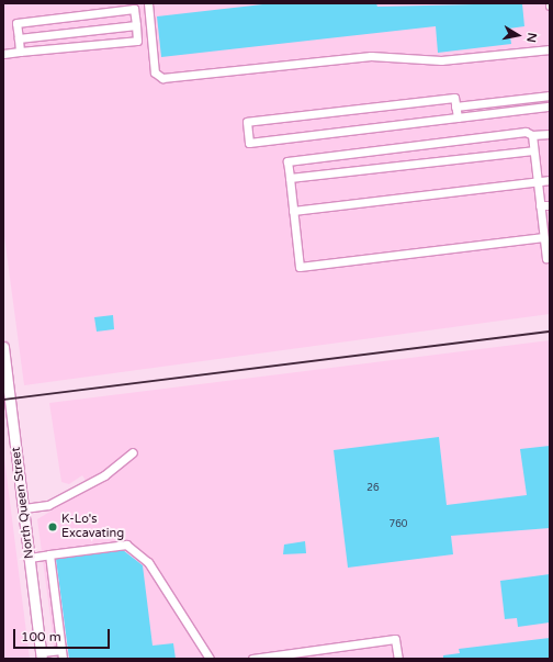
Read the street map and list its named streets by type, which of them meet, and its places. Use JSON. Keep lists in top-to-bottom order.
{
  "streets": {
    "main road": ["North Queen Street"]
  },
  "places": ["K-Lo's Excavating"],
  "house_numbers": ["26", "760"],
  "scale_bar": "100 m",
  "north": "right"
}
